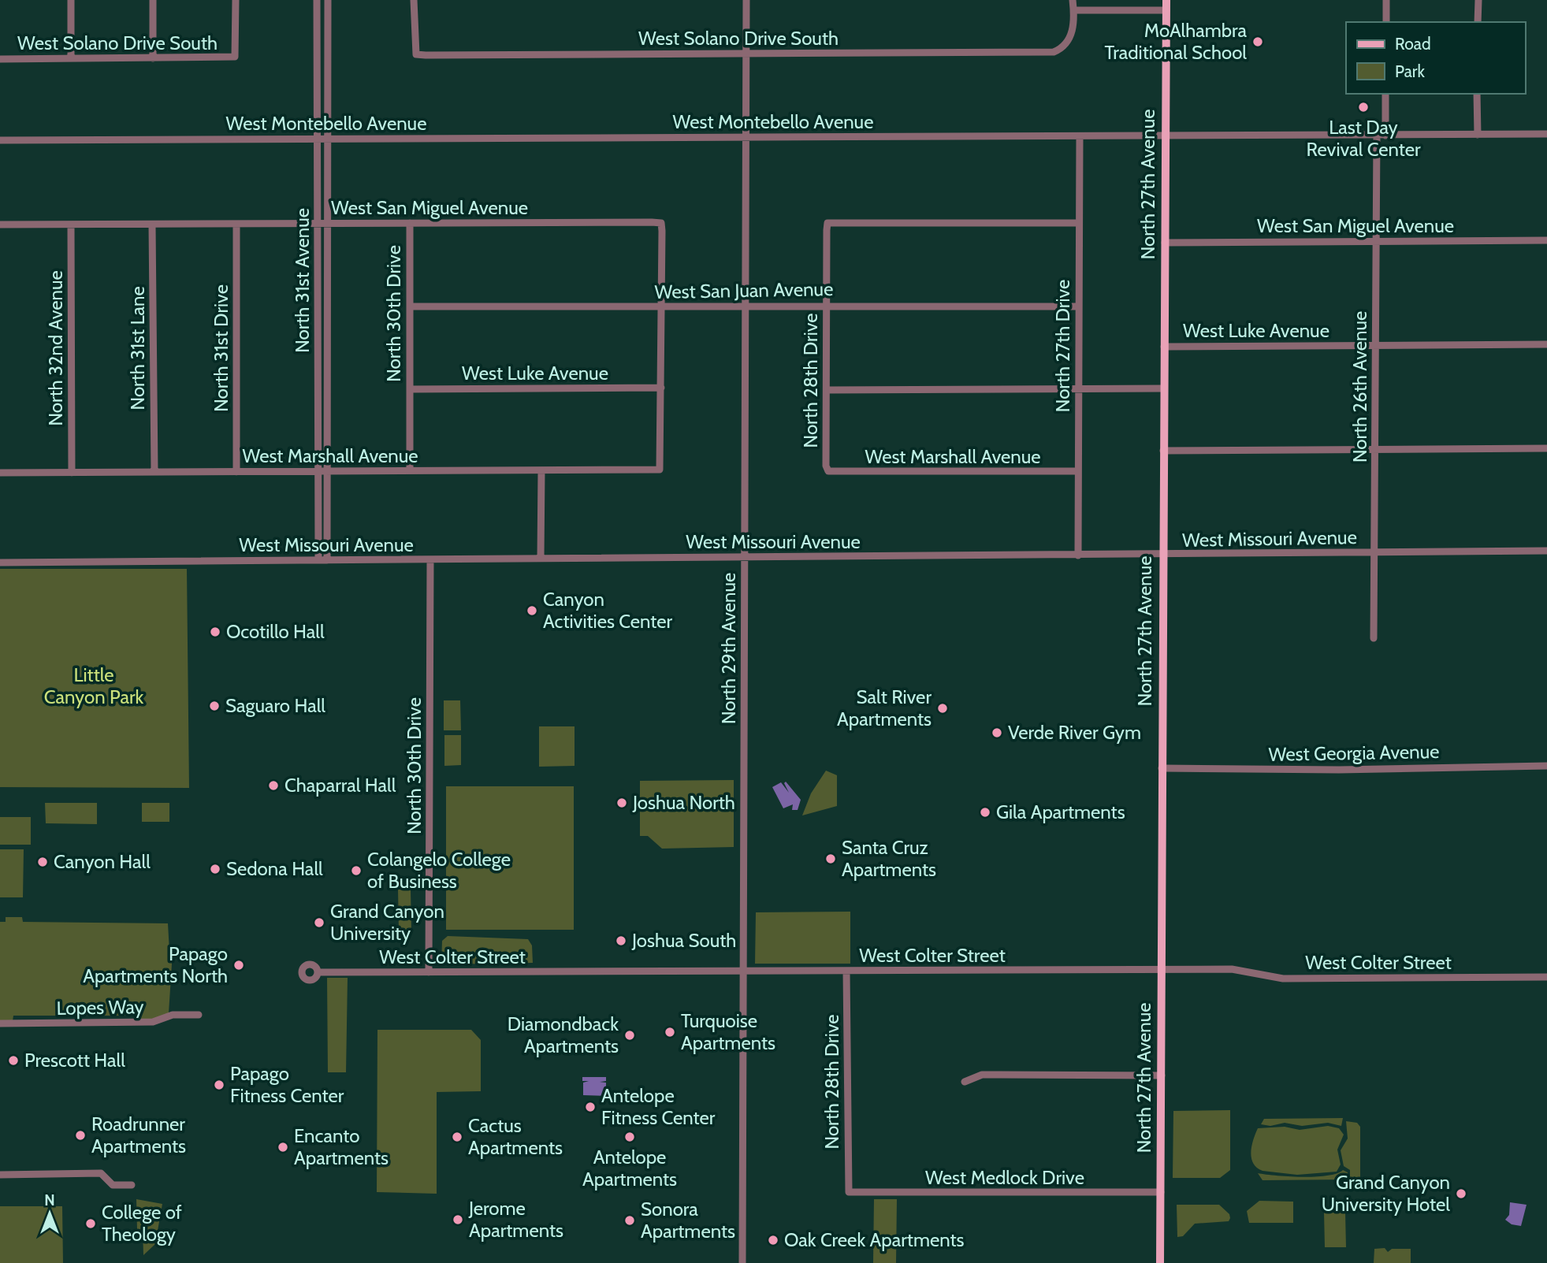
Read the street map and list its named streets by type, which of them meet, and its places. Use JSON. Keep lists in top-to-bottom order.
{
  "streets": {
    "main road": ["North 27th Avenue"],
    "street": [
      "West Solano Drive South",
      "West Montebello Avenue",
      "West San Miguel Avenue",
      "North 31st Avenue",
      "West San Juan Avenue",
      "North 30th Drive",
      "West Luke Avenue",
      "North 27th Drive",
      "North 32nd Avenue",
      "North 31st Lane",
      "North 31st Drive",
      "North 28th Drive",
      "North 26th Avenue",
      "West Marshall Avenue",
      "West Missouri Avenue",
      "North 29th Avenue",
      "West Georgia Avenue",
      "West Colter Street",
      "Lopes Way",
      "West Medlock Drive"
    ]
  },
  "crossings": [
    ["West Solano Drive South", "North 29th Avenue"],
    ["West Montebello Avenue", "North 27th Avenue"],
    ["West Montebello Avenue", "North 31st Avenue"],
    ["West Montebello Avenue", "North 27th Drive"],
    ["West Montebello Avenue", "North 26th Avenue"],
    ["West Montebello Avenue", "North 29th Avenue"],
    ["North 27th Avenue", "West San Miguel Avenue"],
    ["North 27th Avenue", "West Luke Avenue"],
    ["North 27th Avenue", "West Missouri Avenue"],
    ["North 27th Avenue", "West Georgia Avenue"],
    ["North 27th Avenue", "West Colter Street"],
    ["North 27th Avenue", "West Medlock Drive"],
    ["West San Miguel Avenue", "North 31st Avenue"],
    ["West San Miguel Avenue", "West San Juan Avenue"],
    ["West San Miguel Avenue", "North 30th Drive"],
    ["West San Miguel Avenue", "North 32nd Avenue"],
    ["West San Miguel Avenue", "North 31st Lane"],
    ["West San Miguel Avenue", "North 31st Drive"],
    ["West San Miguel Avenue", "North 26th Avenue"],
    ["North 31st Avenue", "West Marshall Avenue"],
    ["North 31st Avenue", "West Missouri Avenue"],
    ["West San Juan Avenue", "North 30th Drive"],
    ["West San Juan Avenue", "North 27th Drive"],
    ["West San Juan Avenue", "North 28th Drive"],
    ["West San Juan Avenue", "North 29th Avenue"],
    ["North 30th Drive", "West Luke Avenue"],
    ["North 30th Drive", "West Marshall Avenue"],
    ["North 30th Drive", "West Missouri Avenue"],
    ["North 30th Drive", "West Colter Street"],
    ["West Luke Avenue", "North 26th Avenue"],
    ["West Luke Avenue", "West Marshall Avenue"],
    ["North 27th Drive", "North 28th Drive"],
    ["North 27th Drive", "West Marshall Avenue"],
    ["North 27th Drive", "West Missouri Avenue"],
    ["North 32nd Avenue", "West Marshall Avenue"],
    ["North 31st Lane", "West Marshall Avenue"],
    ["North 31st Drive", "West Marshall Avenue"],
    ["North 28th Drive", "West Marshall Avenue"],
    ["North 28th Drive", "West Colter Street"],
    ["North 28th Drive", "West Medlock Drive"],
    ["North 26th Avenue", "West Missouri Avenue"],
    ["West Missouri Avenue", "North 29th Avenue"],
    ["North 29th Avenue", "West Colter Street"]
  ],
  "parks": ["Little Canyon Park"],
  "places": [
    "MoAlhambra Traditional School",
    "Last Day Revival Center",
    "Canyon Activities Center",
    "Ocotillo Hall",
    "Saguaro Hall",
    "Salt River Apartments",
    "Verde River Gym",
    "Chaparral Hall",
    "Joshua North",
    "Gila Apartments",
    "Santa Cruz Apartments",
    "Canyon Hall",
    "Sedona Hall",
    "Colangelo College of Business",
    "Grand Canyon University",
    "Joshua South",
    "Papago Apartments North",
    "Turquoise Apartments",
    "Diamondback Apartments",
    "Prescott Hall",
    "Papago Fitness Center",
    "Antelope Fitness Center",
    "Roadrunner Apartments",
    "Cactus Apartments",
    "Antelope Apartments",
    "Encanto Apartments",
    "Grand Canyon University Hotel",
    "Jerome Apartments",
    "Sonora Apartments",
    "College of Theology",
    "Oak Creek Apartments"
  ],
  "legend": ["Road", "Park"],
  "north": "top"
}
